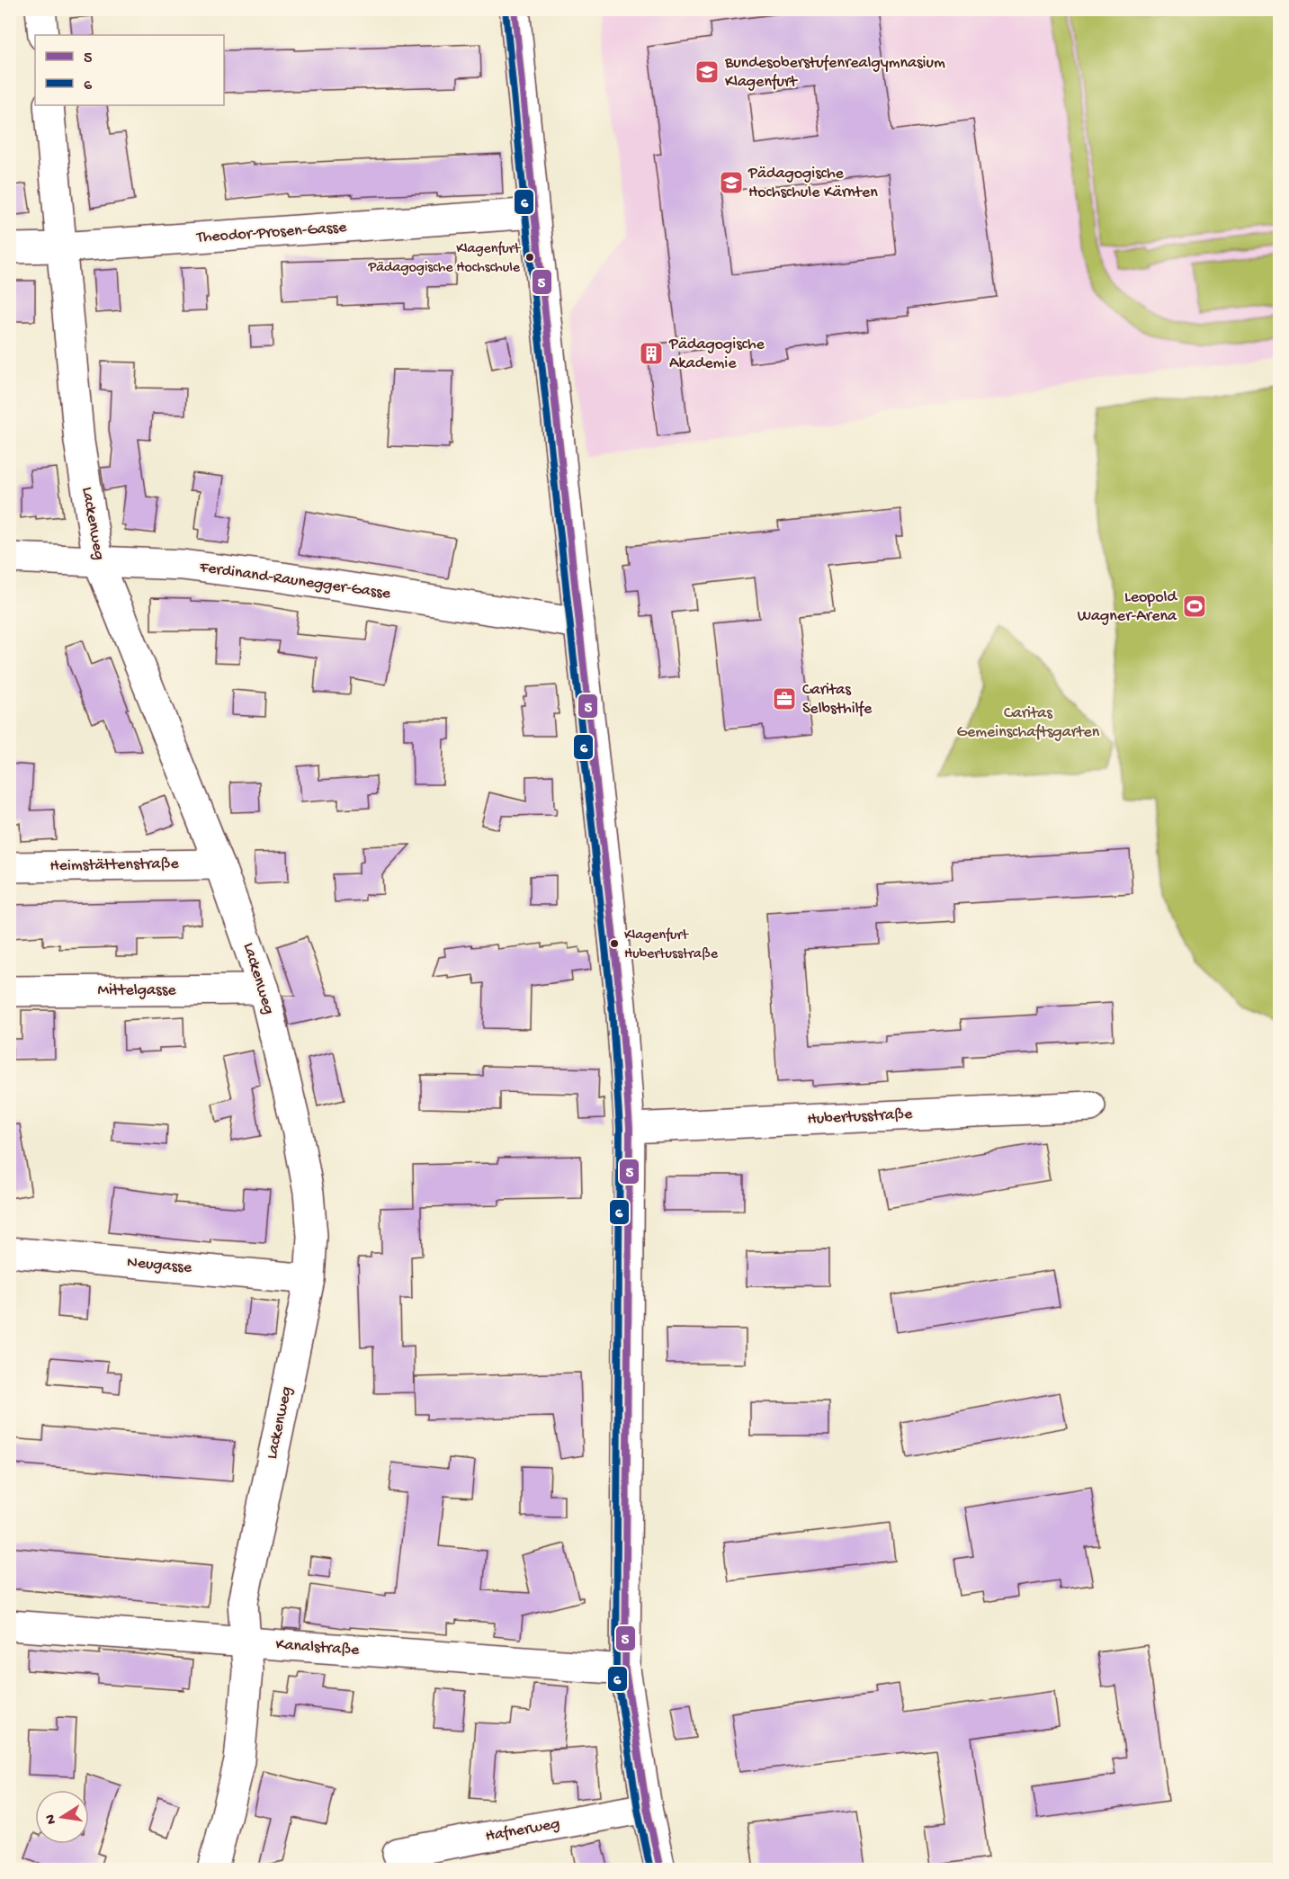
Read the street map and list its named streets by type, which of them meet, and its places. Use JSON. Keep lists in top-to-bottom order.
{
  "streets": {
    "street": [
      "Theodor-Prosen-Gasse",
      "Lackenweg",
      "Ferdinand-Raunegger-Gasse",
      "Heimstättenstraße",
      "Mittelgasse",
      "Hubertusstraße",
      "Neugasse",
      "Kanalstraße",
      "Hafnerweg"
    ]
  },
  "crossings": [
    ["Theodor-Prosen-Gasse", "Lackenweg"],
    ["Lackenweg", "Ferdinand-Raunegger-Gasse"],
    ["Lackenweg", "Heimstättenstraße"],
    ["Lackenweg", "Mittelgasse"],
    ["Lackenweg", "Neugasse"],
    ["Lackenweg", "Kanalstraße"]
  ],
  "parks": ["Caritas Gemeinschaftsgarten"],
  "places": {
    "school or university": ["Bundesoberstufenrealgymnasium Klagenfurt", "Pädagogische Hochschule Kärnten"],
    "other": ["Klagenfurt Pädagogische Hochschule", "Klagenfurt Hubertusstraße"],
    "building": ["Pädagogische Akademie"],
    "sports": ["Leopold Wagner-Arena"],
    "office": ["Caritas Selbsthilfe"]
  },
  "lines": ["transit line 5", "transit line 6"],
  "legend": ["5", "6"],
  "north": "left"
}
